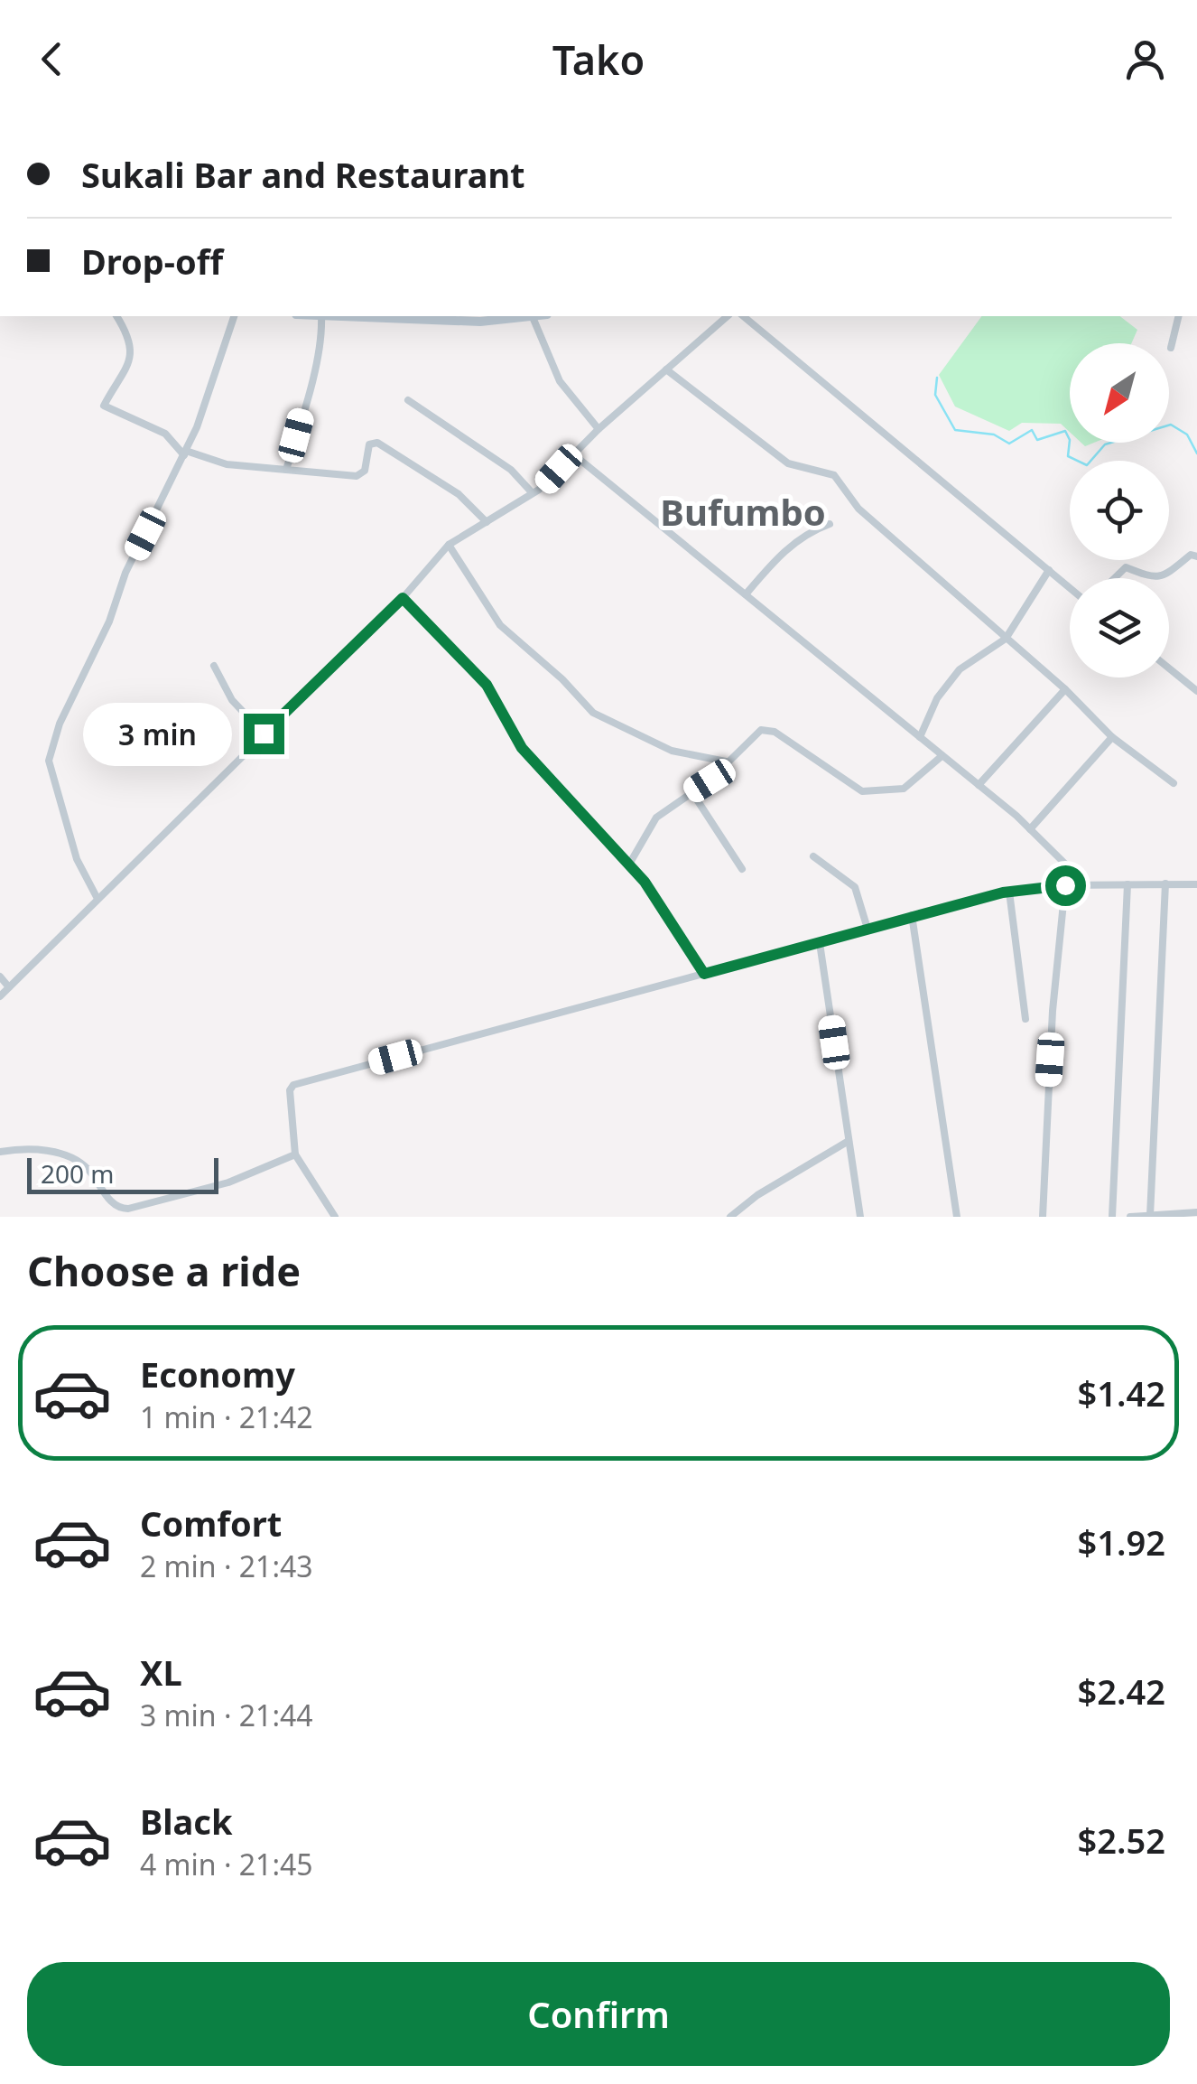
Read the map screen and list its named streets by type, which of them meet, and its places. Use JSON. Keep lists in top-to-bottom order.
{
  "districts": ["Bufumbo"],
  "scale_bar": "200 m",
  "north": "bottom left",
  "page": {
    "header": "Tako",
    "banner": ["Sukali Bar and Restaurant", "Drop-off"],
    "bubble": "3 min",
    "scale": "200 m",
    "heading": "Choose a ride",
    "list": [
      {
        "name": "Economy",
        "note": "1 min · 21:42",
        "value": "$1.42"
      },
      {
        "name": "Comfort",
        "note": "2 min · 21:43",
        "value": "$1.92"
      },
      {
        "name": "XL",
        "note": "3 min · 21:44",
        "value": "$2.42"
      },
      {
        "name": "Black",
        "note": "4 min · 21:45",
        "value": "$2.52"
      }
    ],
    "buttons": "Confirm"
  }
}
